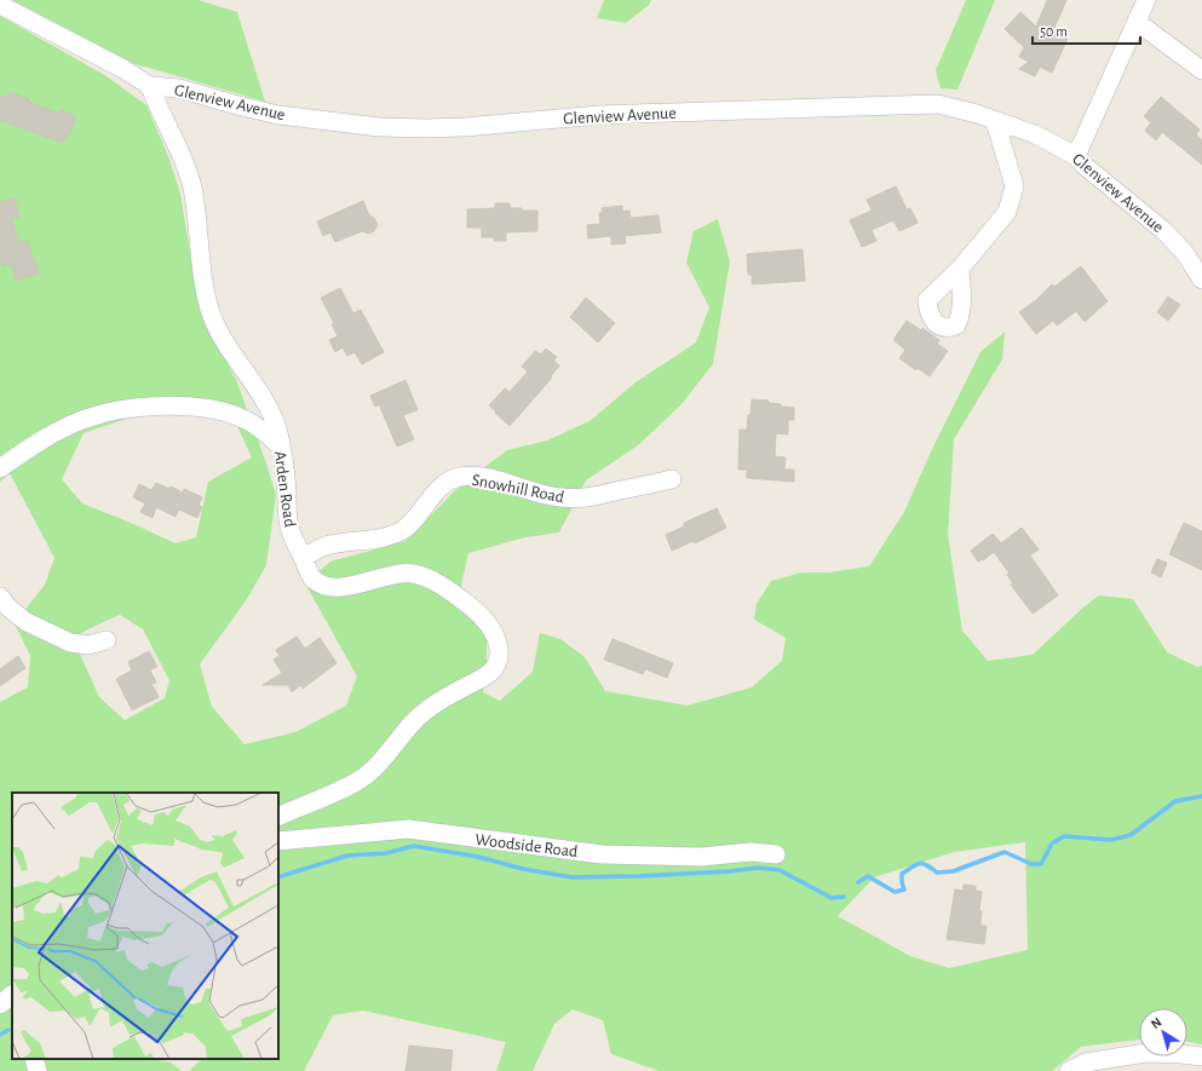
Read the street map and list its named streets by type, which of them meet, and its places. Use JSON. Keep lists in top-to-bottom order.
{
  "streets": {
    "street": [
      "Glenview Avenue",
      "Snowhill Road",
      "Arden Road",
      "Woodside Road"
    ]
  },
  "crossings": [
    ["Glenview Avenue", "Arden Road"],
    ["Snowhill Road", "Arden Road"]
  ],
  "scale_bar": "50 m",
  "north": "top left"
}
